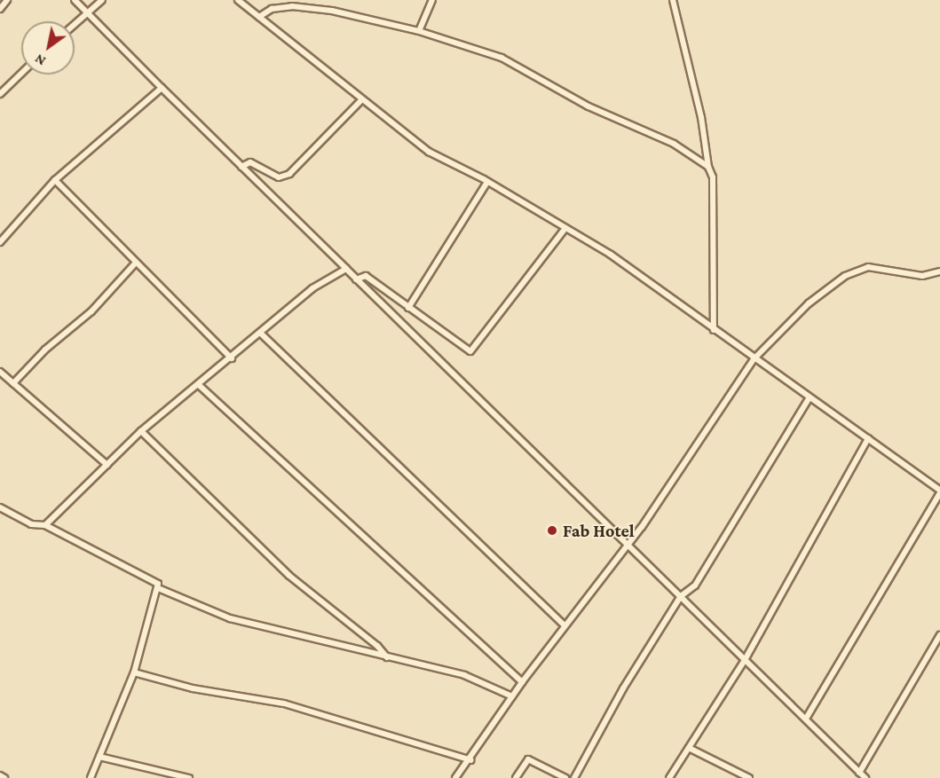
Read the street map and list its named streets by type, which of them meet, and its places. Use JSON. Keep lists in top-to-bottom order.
{
  "places": ["Fab Hotel"],
  "north": "bottom left"
}
